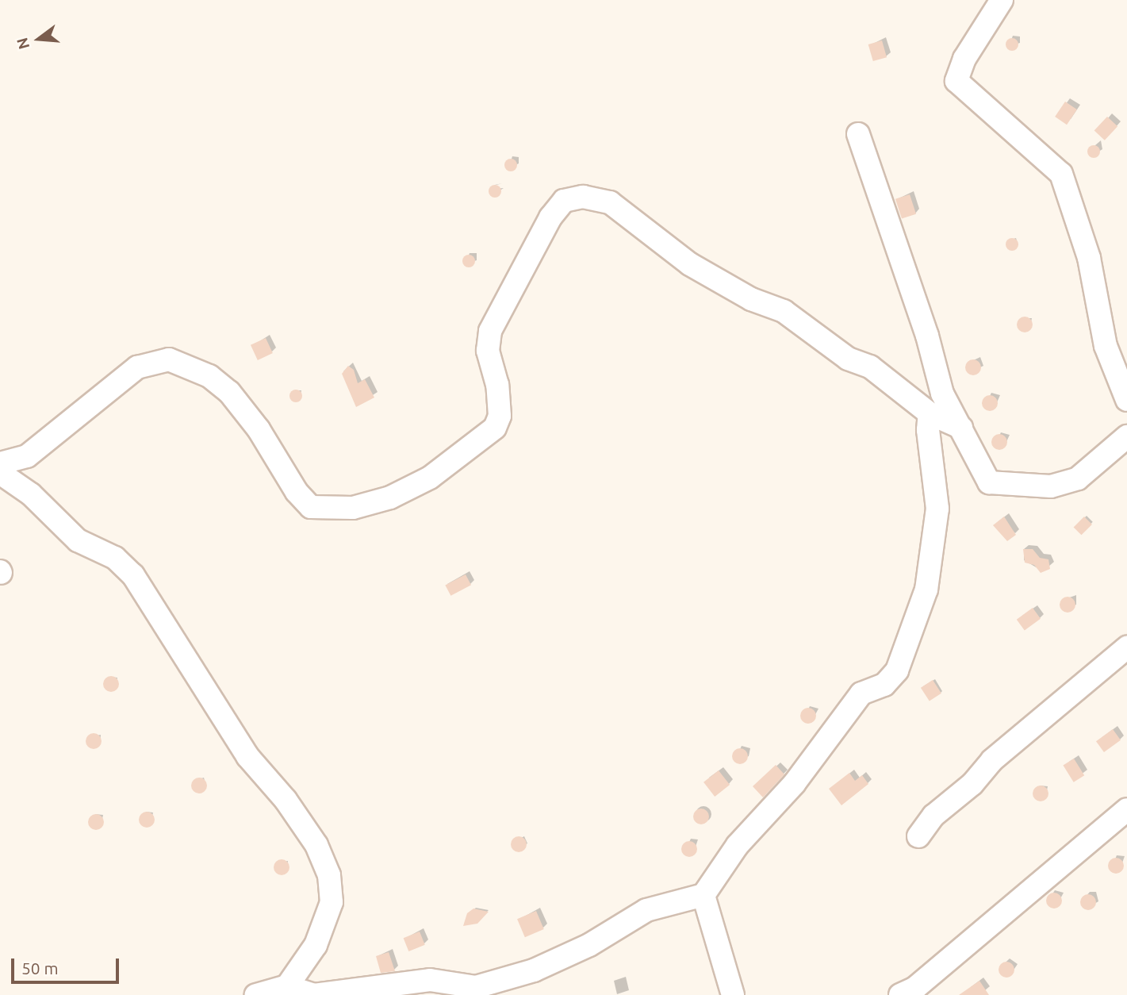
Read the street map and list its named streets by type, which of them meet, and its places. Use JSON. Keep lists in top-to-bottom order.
{
  "scale_bar": "50 m",
  "north": "left"
}
